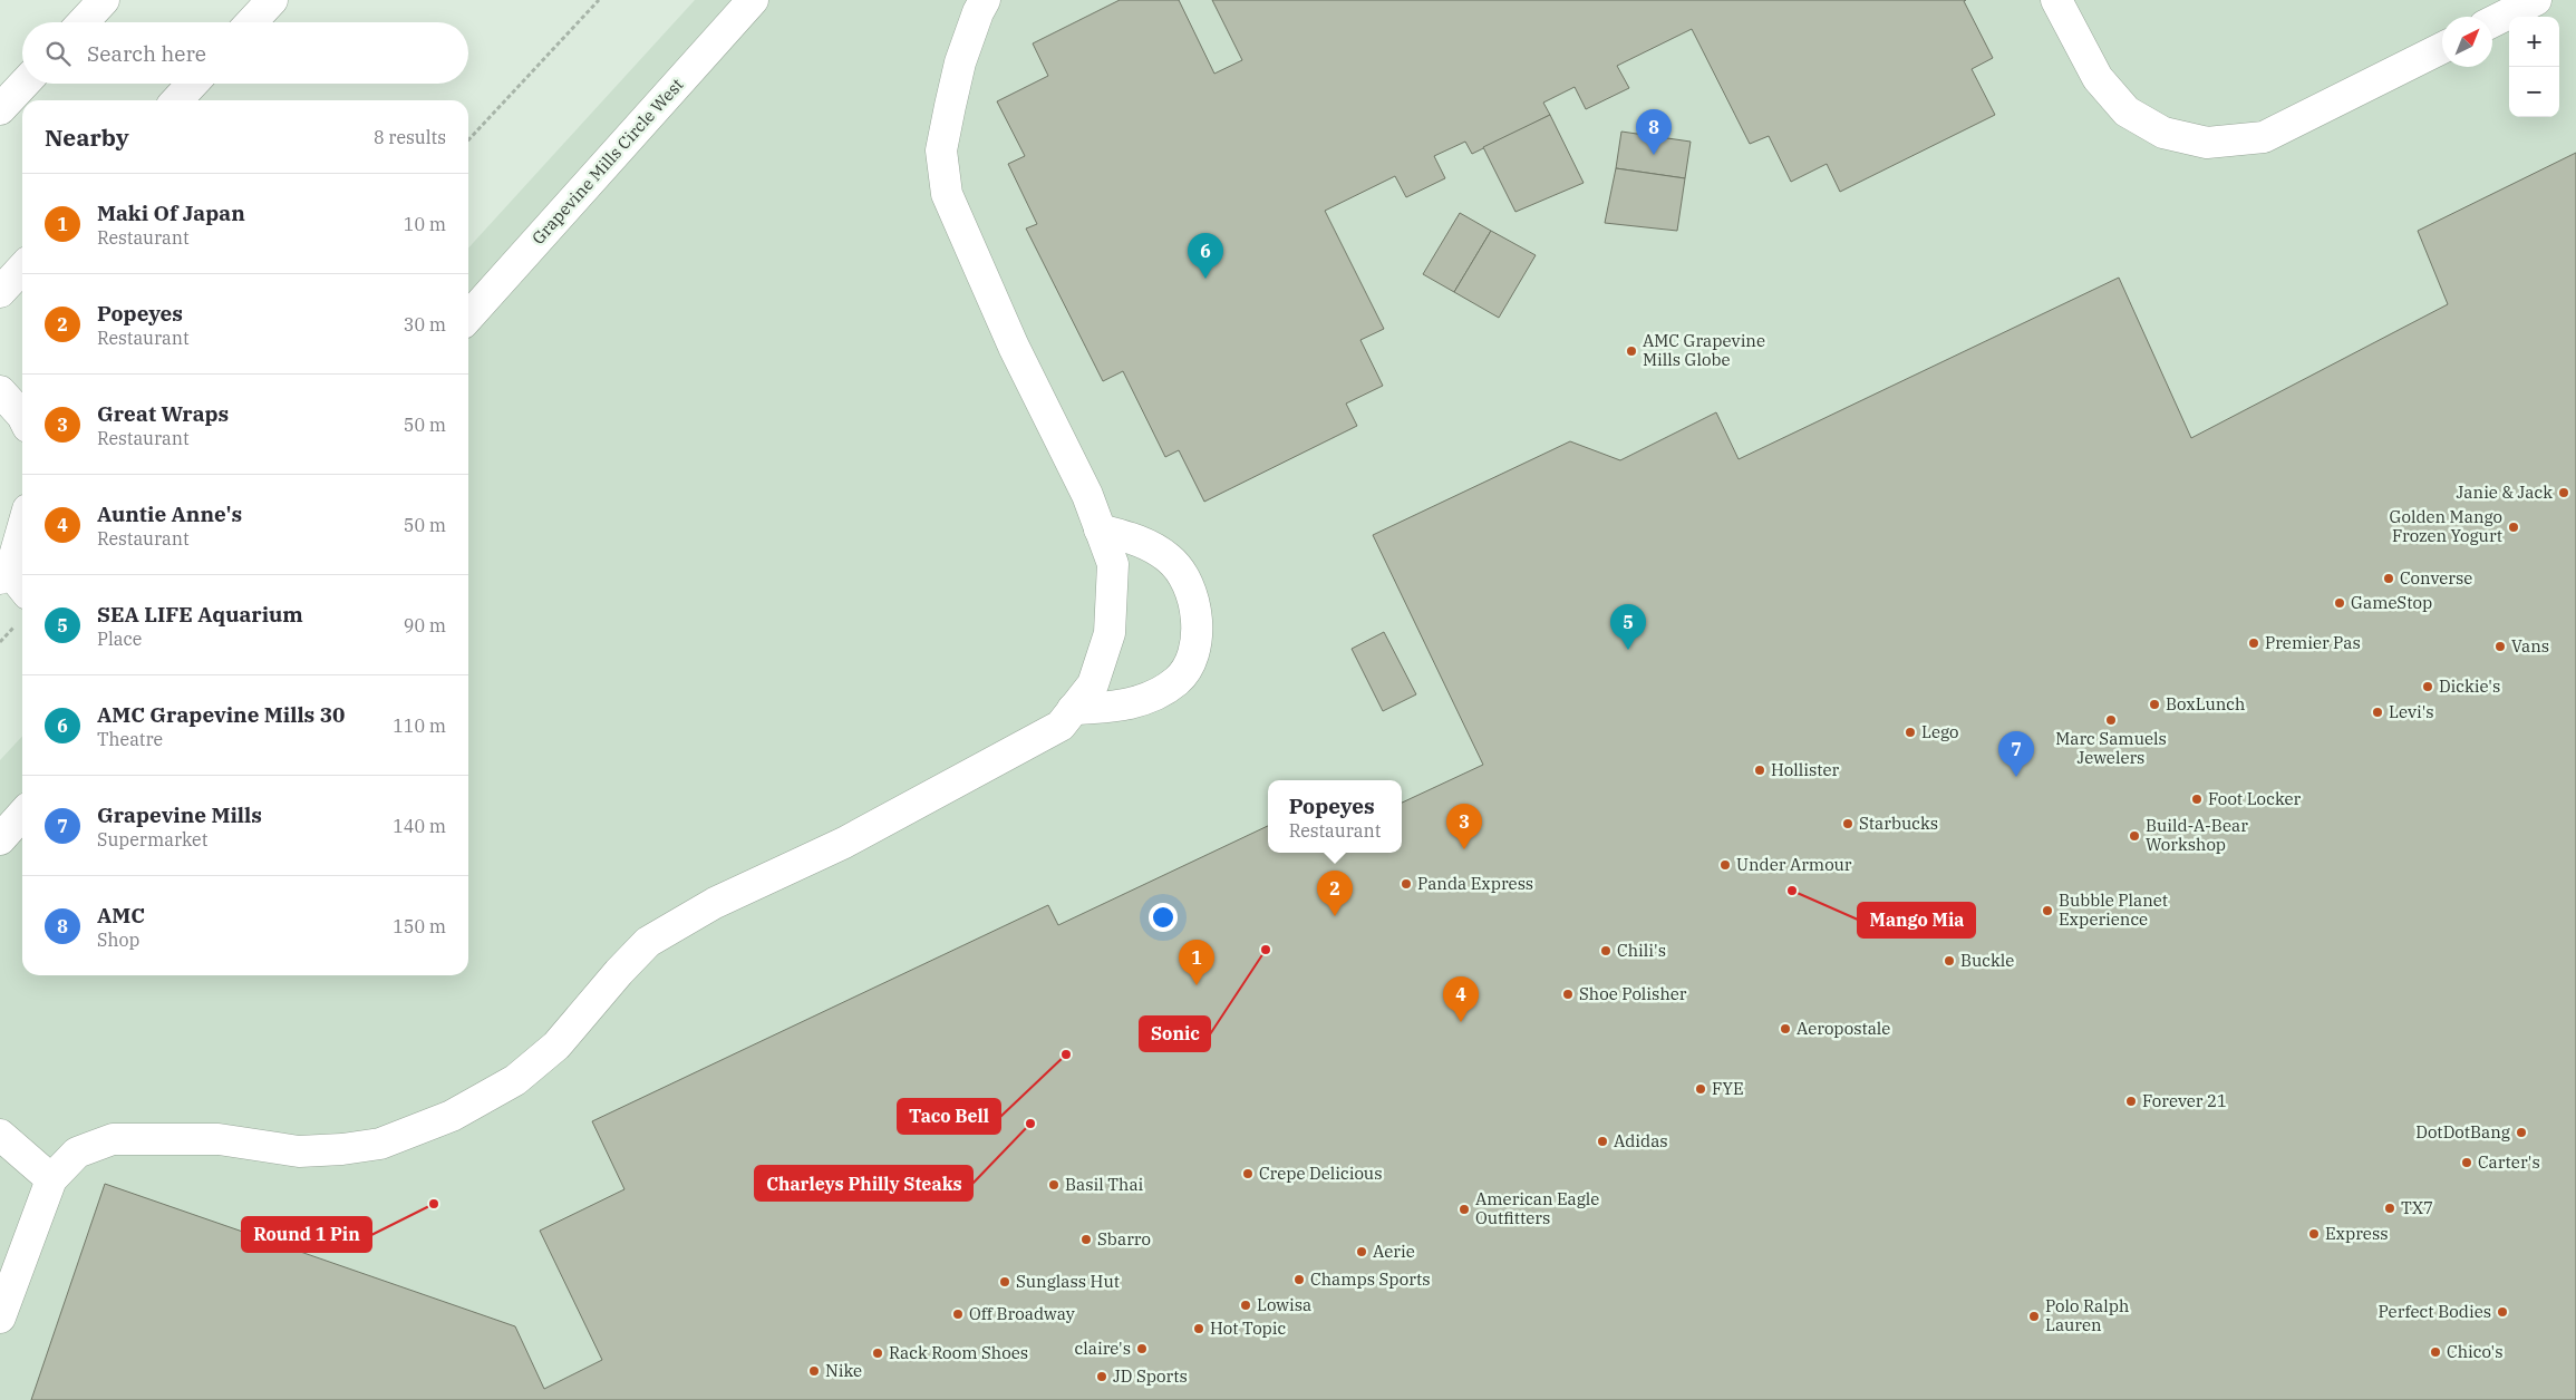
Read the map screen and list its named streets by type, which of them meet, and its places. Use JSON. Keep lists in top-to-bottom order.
{
  "streets": {
    "street": ["Grapevine Mills Circle West"]
  },
  "places": [
    "AMC Grapevine Mills Globe",
    "Janie & Jack",
    "Golden Mango Frozen Yogurt",
    "Converse",
    "GameStop",
    "Premier Pas",
    "Vans",
    "Dickie's",
    "BoxLunch",
    "Levi's",
    "Marc Samuels Jewelers",
    "Lego",
    "Hollister",
    "Foot Locker",
    "Starbucks",
    "Build-A-Bear Workshop",
    "Under Armour",
    "Panda Express",
    "Mango Mia",
    "Bubble Planet Experience",
    "Sonic",
    "Chili's",
    "Buckle",
    "Shoe Polisher",
    "Aeropostale",
    "Taco Bell",
    "FYE",
    "Forever 21",
    "Charleys Philly Steaks",
    "DotDotBang",
    "Adidas",
    "Carter's",
    "Crepe Delicious",
    "Basil Thai",
    "Round 1 Pin",
    "TX7",
    "American Eagle Outfitters",
    "Express",
    "Sbarro",
    "Aerie",
    "Champs Sports",
    "Sunglass Hut",
    "Lowisa",
    "Perfect Bodies",
    "Off Broadway",
    "Polo Ralph Lauren",
    "Hot Topic",
    "claire's",
    "Chico's",
    "Rack Room Shoes",
    "Nike",
    "JD Sports"
  ],
  "north": "top right",
  "page": {
    "map_buttons": ["+", "−"],
    "search": "Search here",
    "heading": ["Nearby", "8 results"],
    "pins": [
      "8",
      "6",
      "5",
      "7",
      "3",
      "2",
      "1",
      "4"
    ],
    "list": [
      {
        "mark": "1",
        "name": "Maki Of Japan",
        "note": "Restaurant",
        "value": "10 m"
      },
      {
        "mark": "2",
        "name": "Popeyes",
        "note": "Restaurant",
        "value": "30 m"
      },
      {
        "mark": "3",
        "name": "Great Wraps",
        "note": "Restaurant",
        "value": "50 m"
      },
      {
        "mark": "4",
        "name": "Auntie Anne's",
        "note": "Restaurant",
        "value": "50 m"
      },
      {
        "mark": "5",
        "name": "SEA LIFE Aquarium",
        "note": "Place",
        "value": "90 m"
      },
      {
        "mark": "6",
        "name": "AMC Grapevine Mills 30",
        "note": "Theatre",
        "value": "110 m"
      },
      {
        "mark": "7",
        "name": "Grapevine Mills",
        "note": "Supermarket",
        "value": "140 m"
      },
      {
        "mark": "8",
        "name": "AMC",
        "note": "Shop",
        "value": "150 m"
      }
    ],
    "popup": ["Popeyes", "Restaurant"]
  }
}
